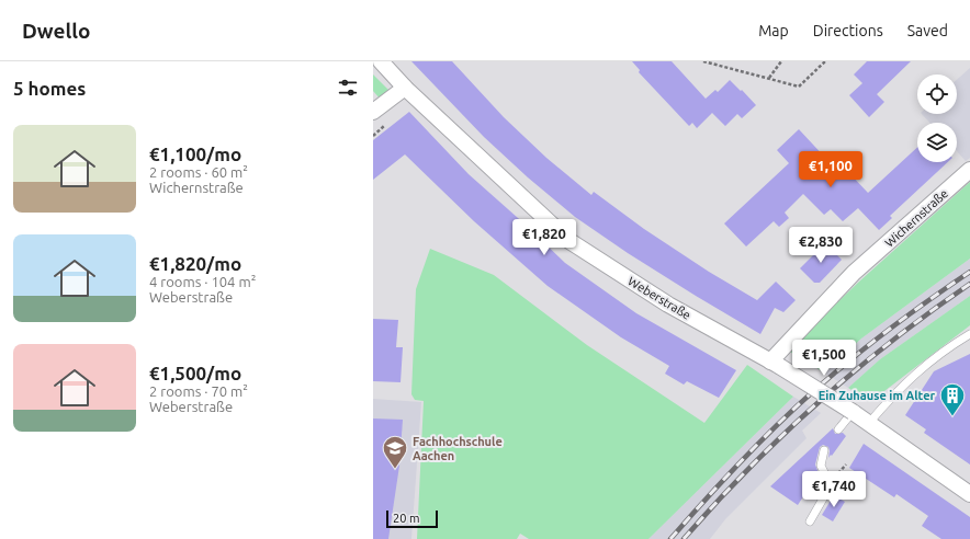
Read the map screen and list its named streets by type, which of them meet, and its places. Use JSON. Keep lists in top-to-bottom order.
{
  "streets": {
    "street": ["Wichernstraße", "Weberstraße"]
  },
  "crossings": [
    ["Wichernstraße", "Weberstraße"]
  ],
  "places": {
    "building": ["Ein Zuhause im Alter"],
    "school or university": ["Fachhochschule Aachen"]
  },
  "scale_bar": "20 m",
  "page": {
    "header": "Dwello",
    "nav": ["Map", "Directions", "Saved"],
    "heading": "5 homes",
    "list": [
      {
        "name": "€1,100/mo",
        "note": "2 rooms · 60 m² · Wichernstraße"
      },
      {
        "name": "€1,820/mo",
        "note": "4 rooms · 104 m² · Weberstraße"
      },
      {
        "name": "€1,500/mo",
        "note": "2 rooms · 70 m² · Weberstraße"
      }
    ],
    "price": [
      "€1,100",
      "€1,820",
      "€2,830",
      "€1,500",
      "€1,740"
    ],
    "scale": "20 m"
  }
}
